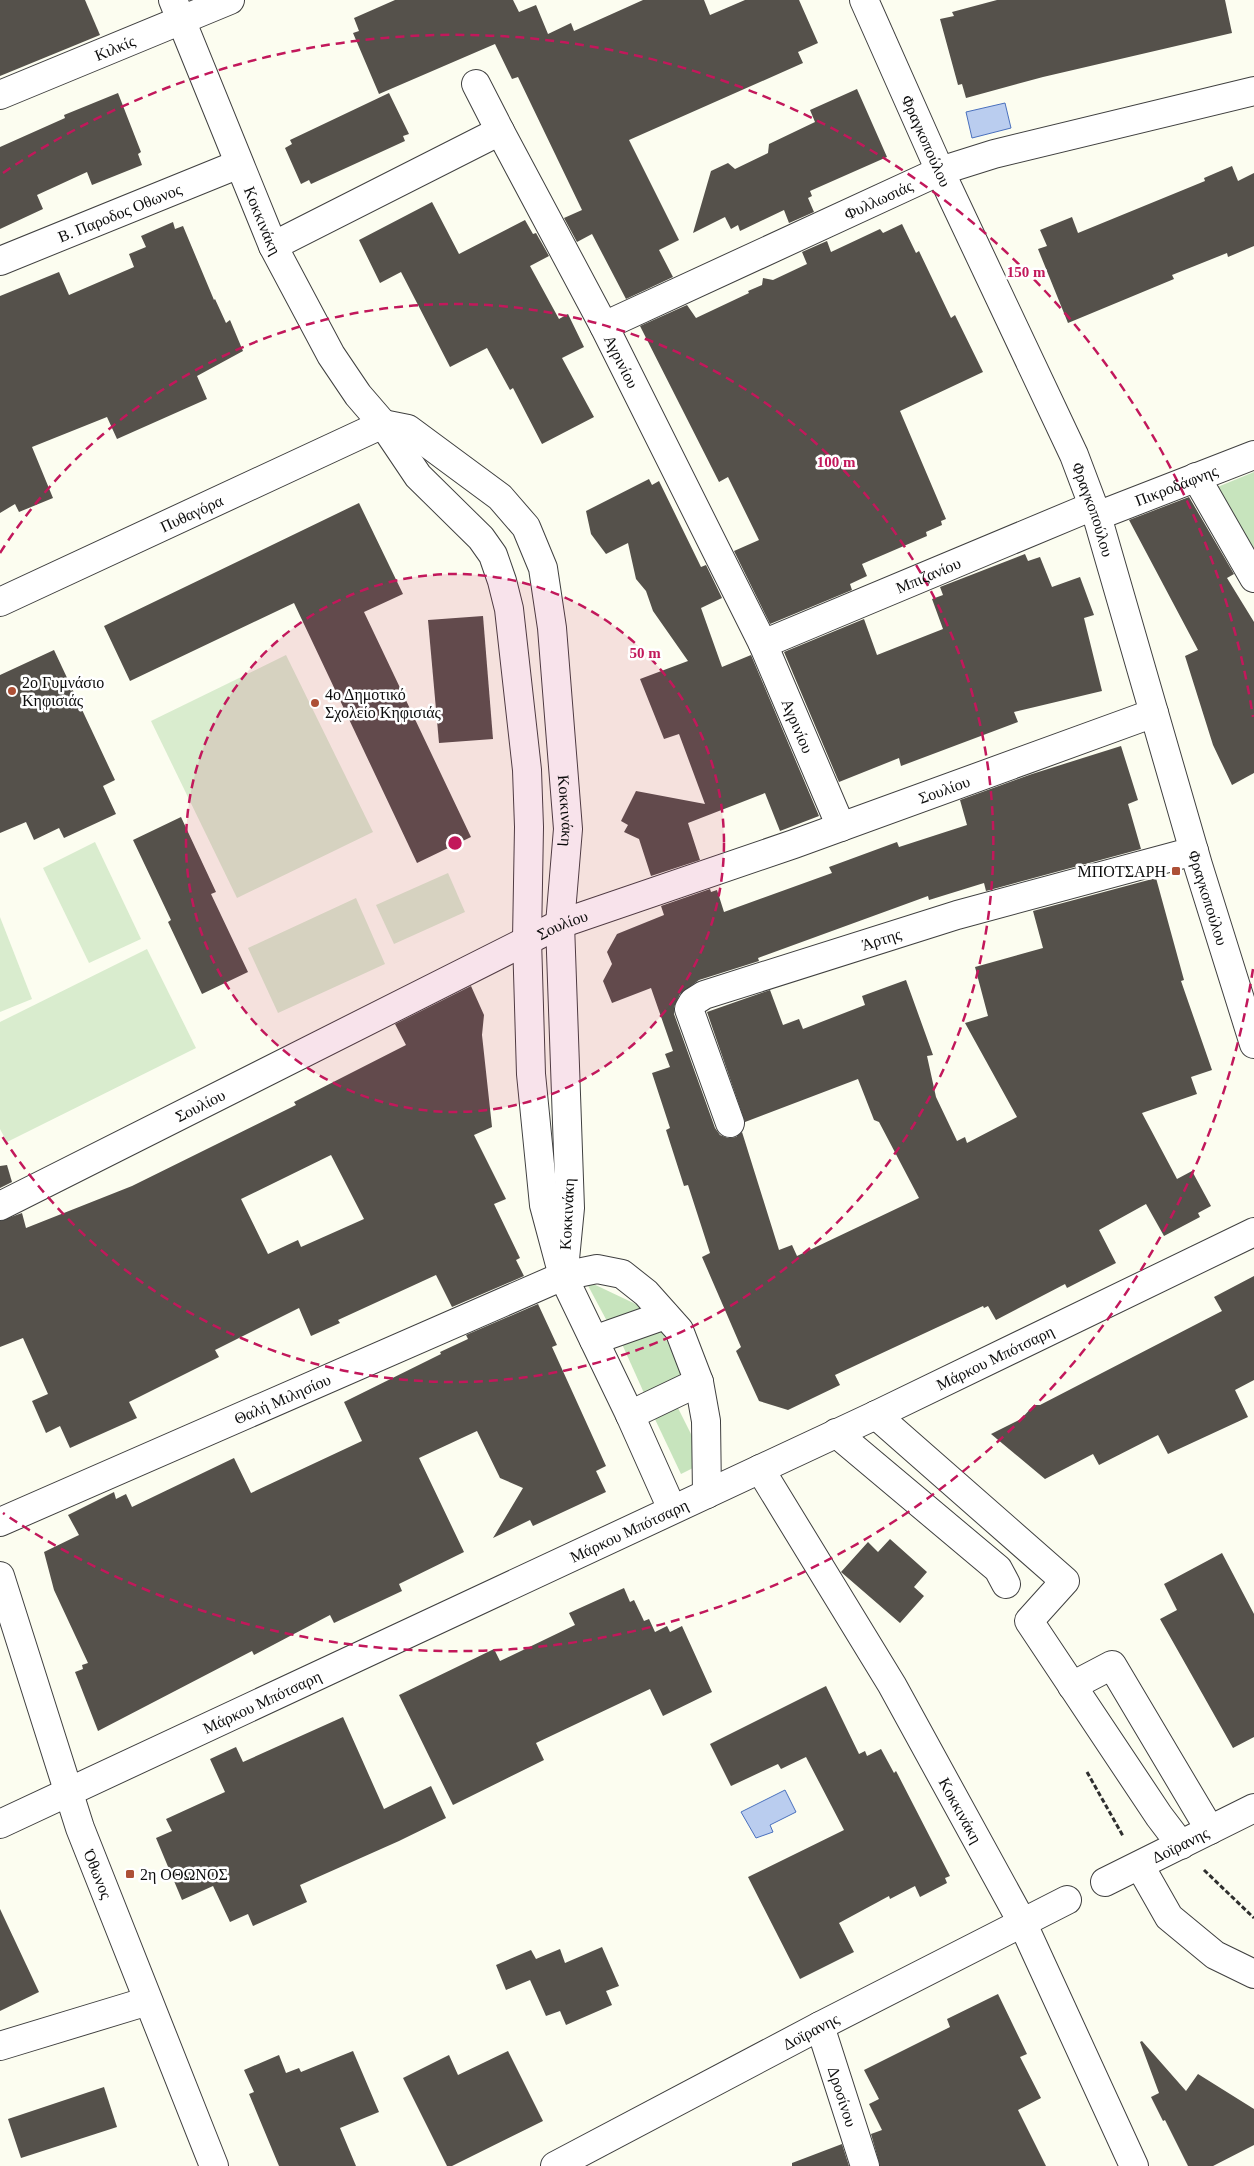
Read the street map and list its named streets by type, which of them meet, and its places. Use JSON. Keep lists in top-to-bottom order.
{
  "streets": {
    "street": [
      "Κιλκίς",
      "Φραγκοπούλου",
      "Φυλλωσιάς",
      "Β. Παροδος Οθωνος",
      "Κοκκινάκη",
      "Αγρινίου",
      "Πικροδάφνης",
      "Πυθαγόρα",
      "Μπιζανίου",
      "Σουλίου",
      "Άρτης",
      "Μάρκου Μπότσαρη",
      "Θαλή Μιλησίου",
      "Δοϊρανης",
      "Όθωνος",
      "Δροσίνου"
    ]
  },
  "crossings": [
    ["Κιλκίς", "Κοκκινάκη"],
    ["Φραγκοπούλου", "Φυλλωσιάς"],
    ["Φραγκοπούλου", "Πικροδάφνης"],
    ["Φραγκοπούλου", "Μπιζανίου"],
    ["Φραγκοπούλου", "Σουλίου"],
    ["Φραγκοπούλου", "Άρτης"],
    ["Φυλλωσιάς", "Αγρινίου"],
    ["Β. Παροδος Οθωνος", "Κοκκινάκη"],
    ["Κοκκινάκη", "Πυθαγόρα"],
    ["Κοκκινάκη", "Σουλίου"],
    ["Κοκκινάκη", "Μάρκου Μπότσαρη"],
    ["Κοκκινάκη", "Θαλή Μιλησίου"],
    ["Κοκκινάκη", "Δοϊρανης"],
    ["Αγρινίου", "Μπιζανίου"],
    ["Αγρινίου", "Σουλίου"],
    ["Πικροδάφνης", "Μπιζανίου"],
    ["Μάρκου Μπότσαρη", "Θαλή Μιλησίου"],
    ["Μάρκου Μπότσαρη", "Όθωνος"],
    ["Δοϊρανης", "Δροσίνου"]
  ],
  "places": {
    "other": ["2ο Γυμνάσιο Κηφισιάς", "4ο Δημοτικό Σχολείο Κηφισιάς"],
    "transit": ["ΜΠΟΤΣΑΡΗ", "2η ΟΘΩΝΟΣ"]
  },
  "rings": ["150 m", "100 m", "50 m"]
}
